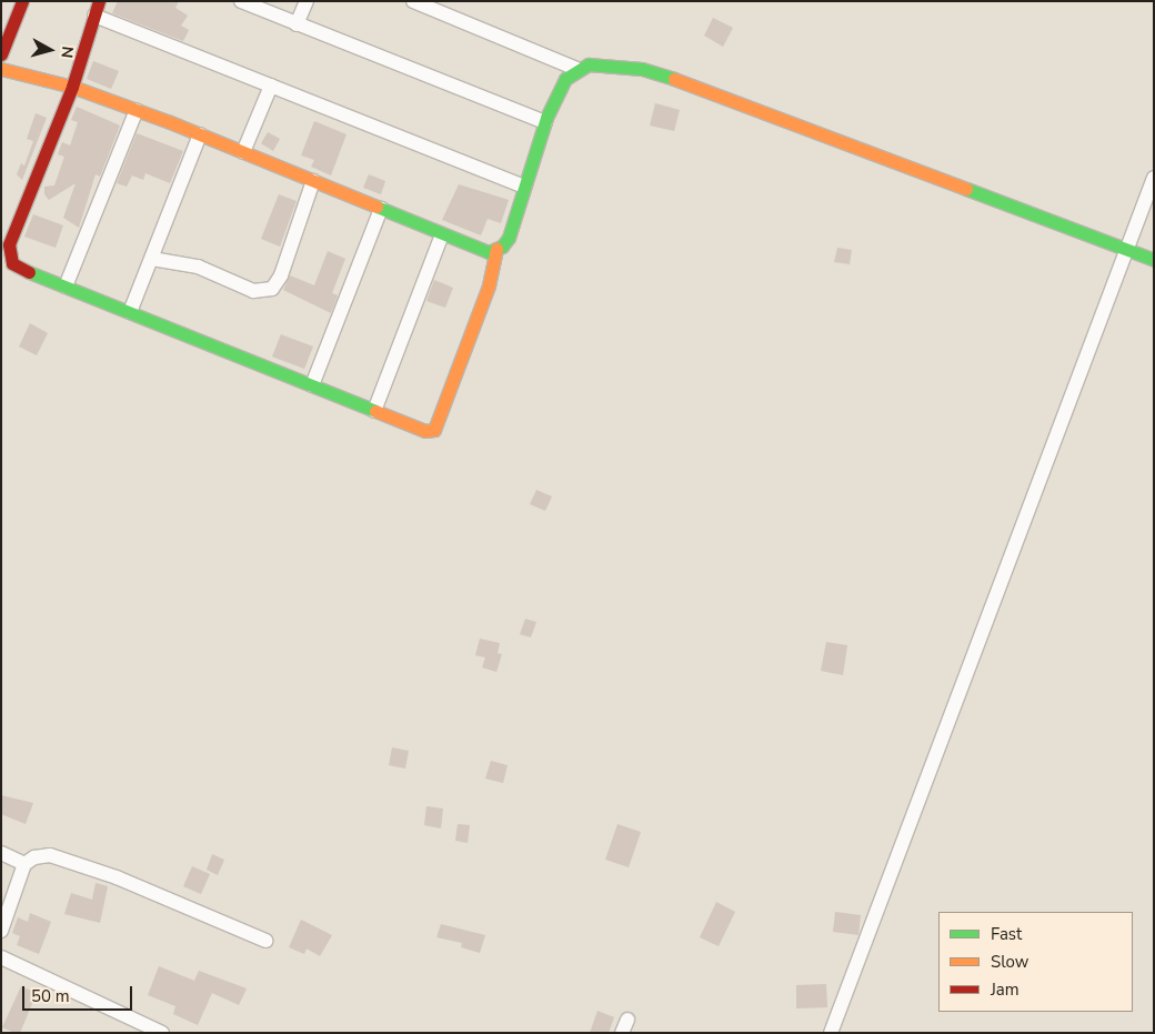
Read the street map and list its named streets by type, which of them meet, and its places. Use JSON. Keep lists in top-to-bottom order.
{
  "legend": ["Fast", "Slow", "Jam"],
  "scale_bar": "50 m",
  "north": "right"
}
